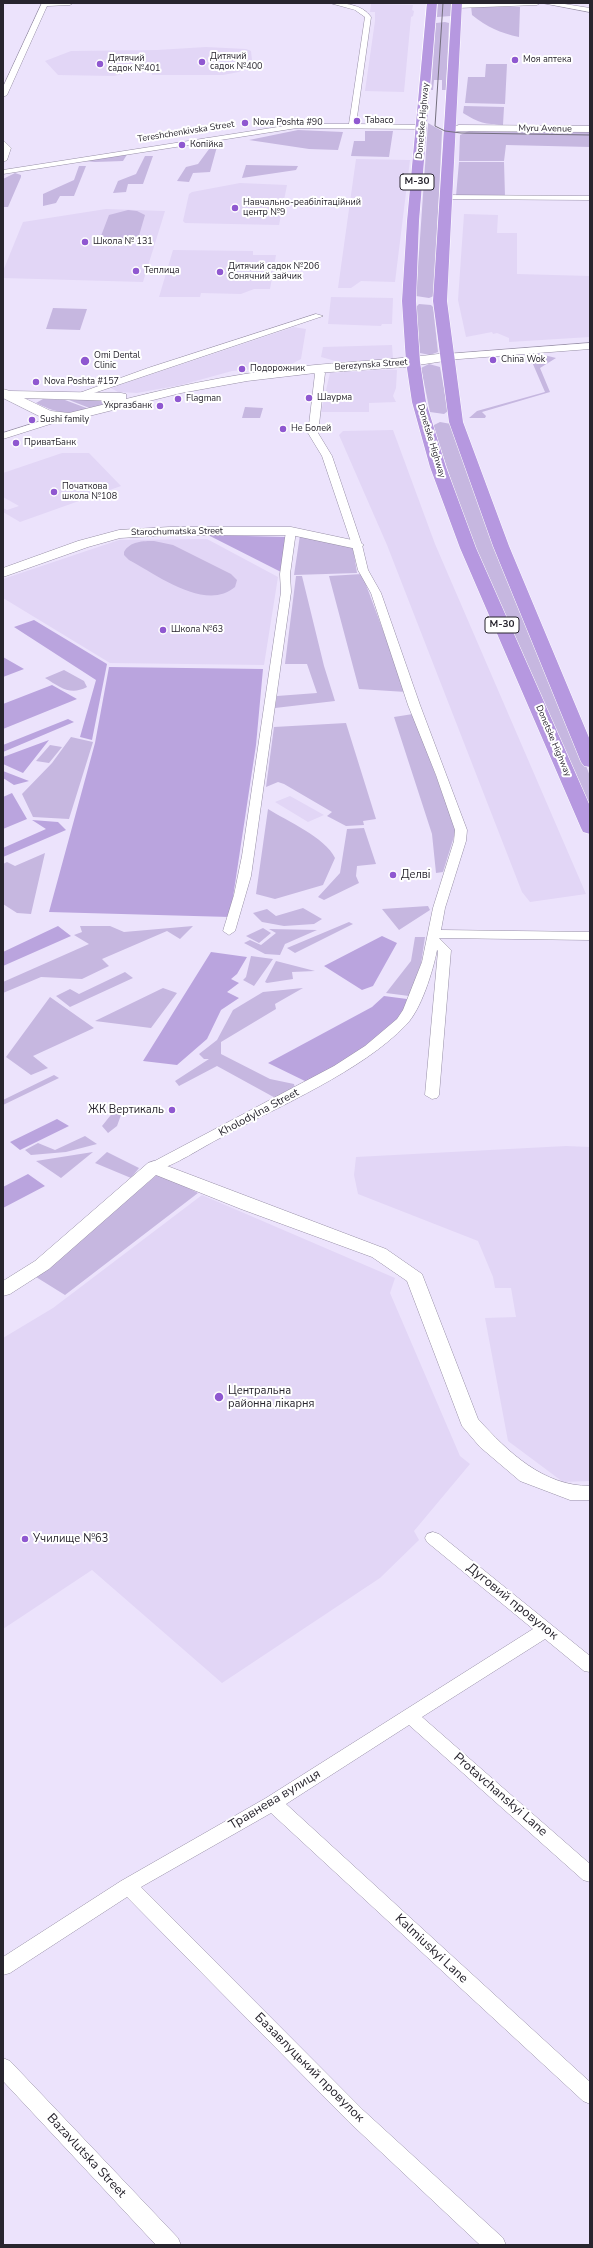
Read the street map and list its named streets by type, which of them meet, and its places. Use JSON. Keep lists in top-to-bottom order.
{
  "streets": {
    "highway": ["Donetske Highway", "М-30"],
    "main road": ["Berezynska Street"],
    "street": [
      "Myru Avenue",
      "Tereshchenkivska Street",
      "Starochumatska Street",
      "Kholodylna Street",
      "Дуговий провулок",
      "Protavchanskyi Lane",
      "Травнева вулиця",
      "Kalmiuskyi Lane",
      "Базавлуцький провулок",
      "Bazavlutska Street"
    ]
  },
  "crossings": [
    ["Donetske Highway", "Myru Avenue"],
    ["Donetske Highway", "Tereshchenkivska Street"],
    ["Donetske Highway", "Berezynska Street"],
    ["Berezynska Street", "Kholodylna Street"],
    ["Starochumatska Street", "Kholodylna Street"],
    ["Дуговий провулок", "Травнева вулиця"],
    ["Protavchanskyi Lane", "Травнева вулиця"],
    ["Травнева вулиця", "Kalmiuskyi Lane"],
    ["Травнева вулиця", "Базавлуцький провулок"]
  ],
  "places": [
    "Моя аптека",
    "Дитячий садок №400",
    "Дитячий садок №401",
    "Tabaco",
    "Nova Poshta #90",
    "Копійка",
    "Навчально-реабілітаційний центр №9",
    "Школа № 131",
    "Теплица",
    "Дитячий садок №206 Сонячний зайчик",
    "China Wok",
    "Omi Dental Clinic",
    "Подорожник",
    "Nova Poshta #157",
    "Шаурма",
    "Flagman",
    "Укргазбанк",
    "Sushi family",
    "Не Болей",
    "ПриватБанк",
    "Початкова школа №108",
    "Школа №63",
    "Делві",
    "ЖК Вертикаль",
    "Центральна районна лікарня",
    "Училище №63"
  ]
}
